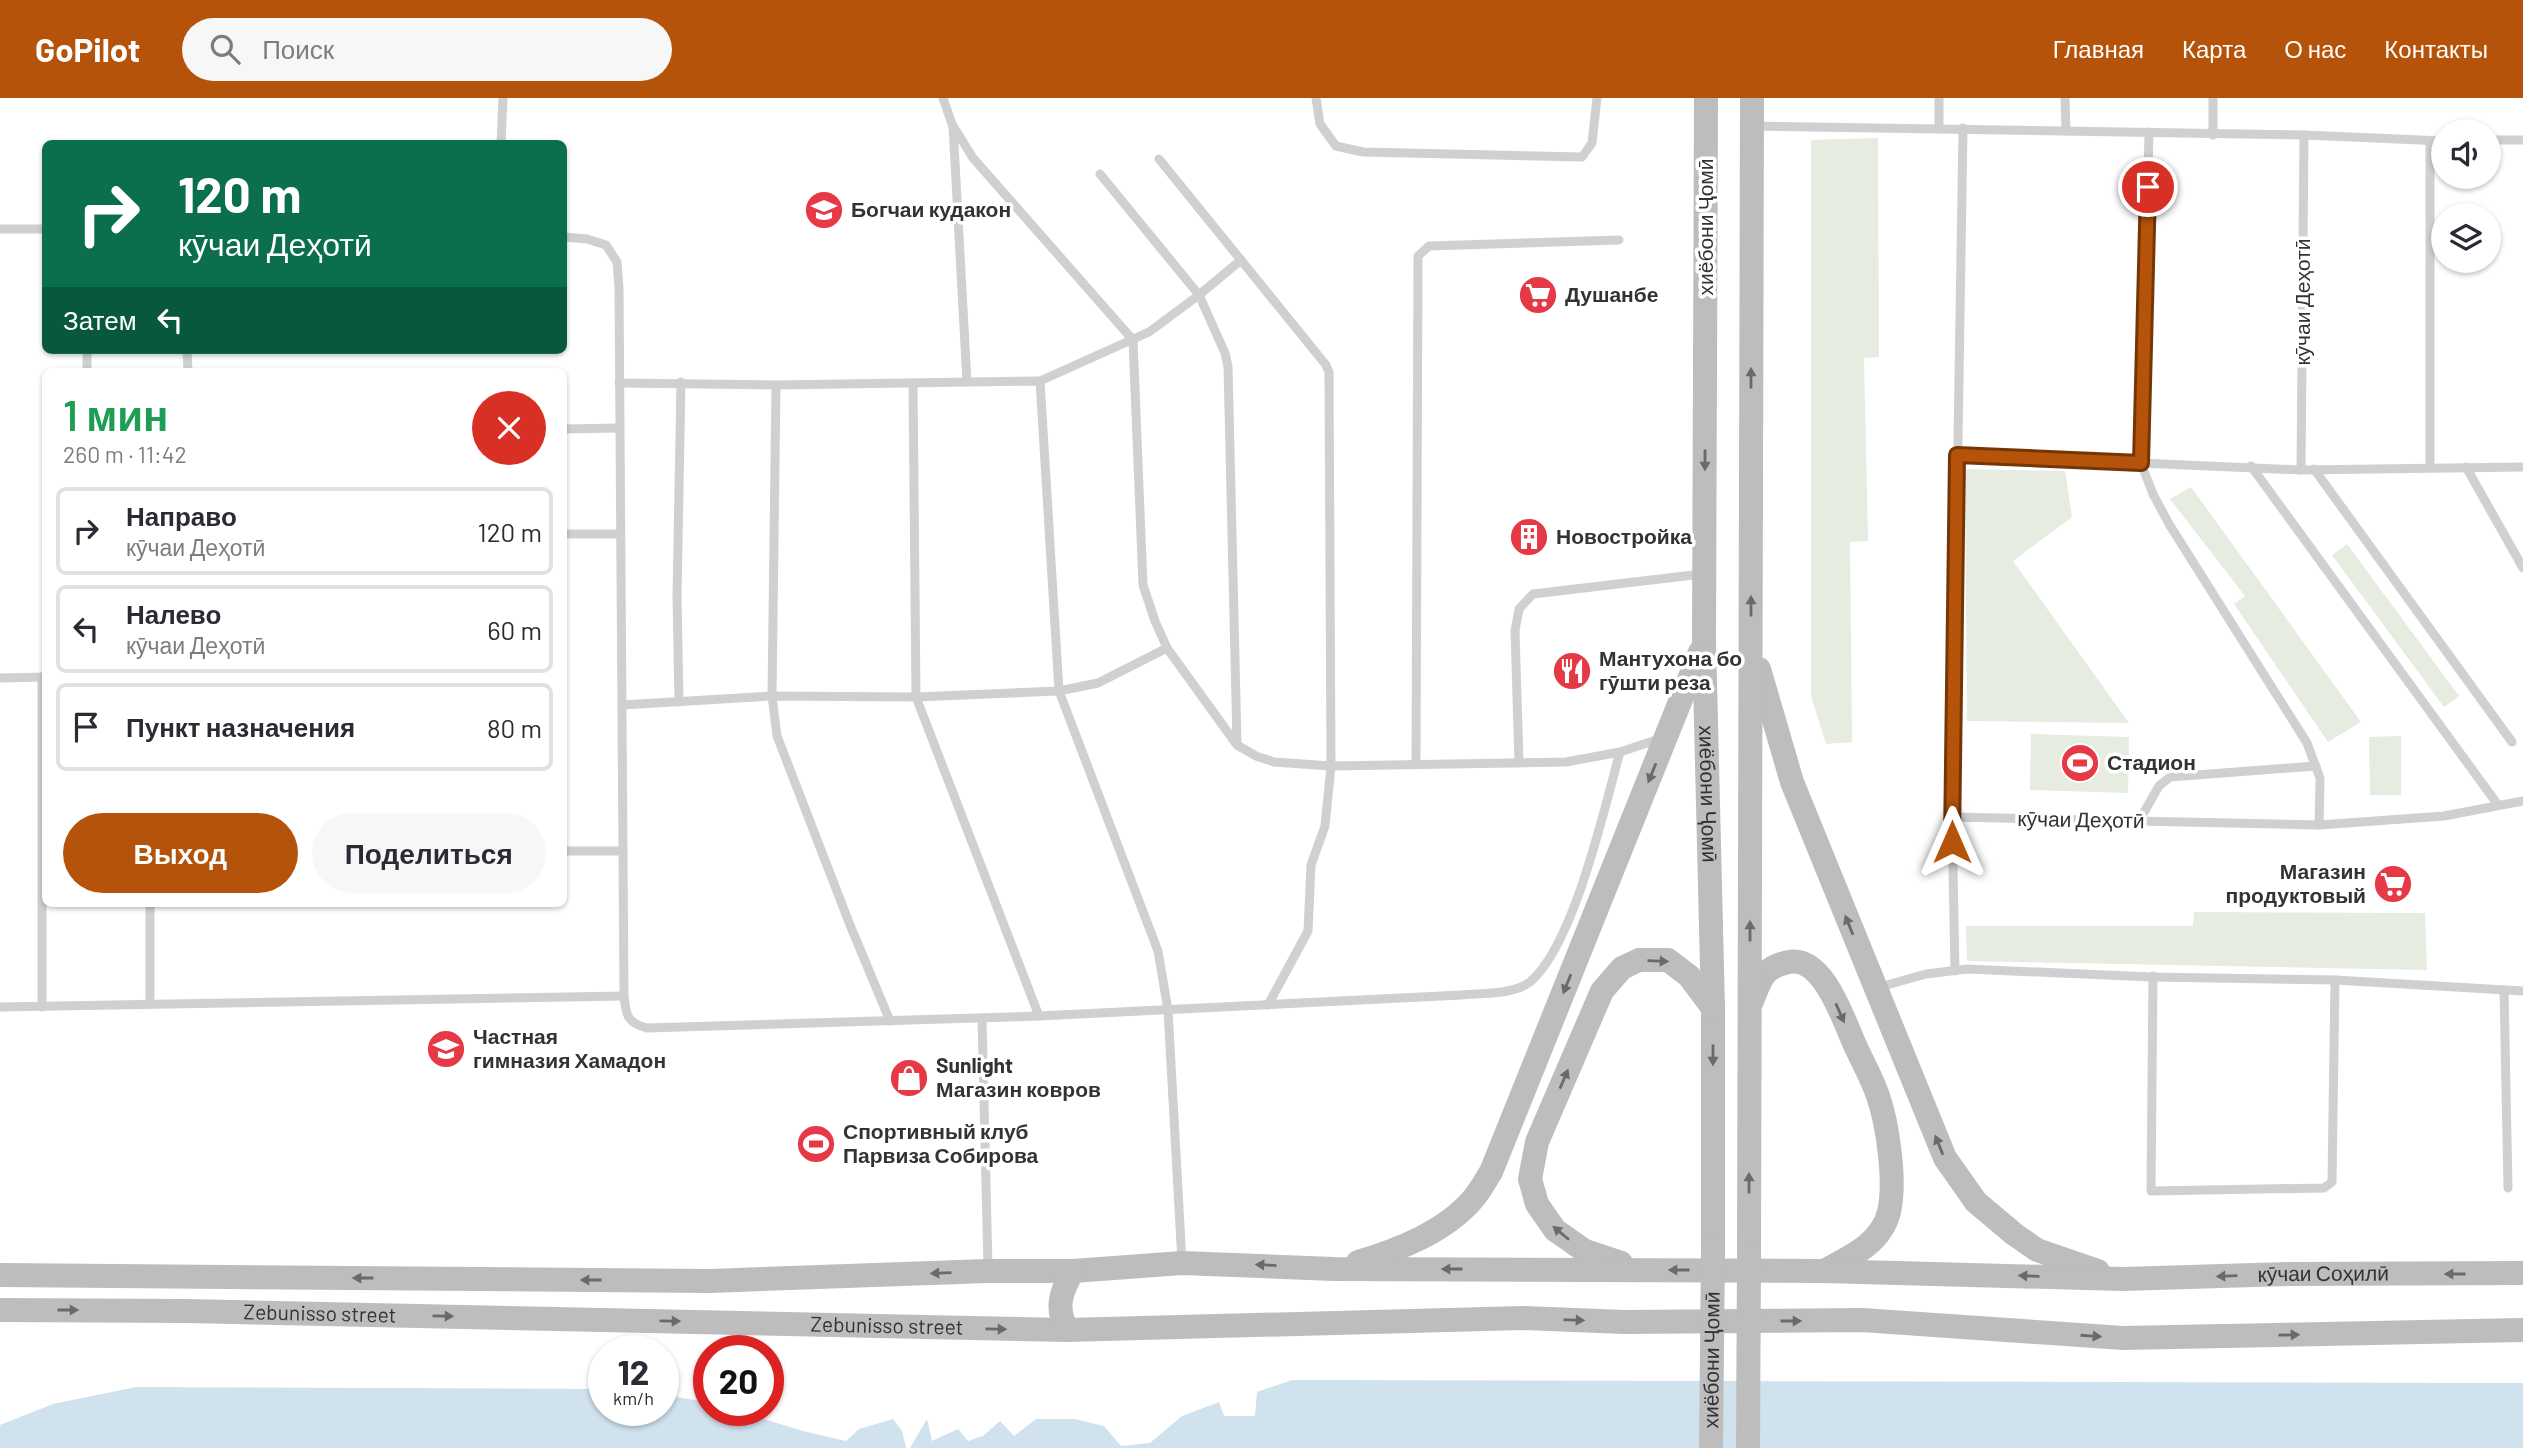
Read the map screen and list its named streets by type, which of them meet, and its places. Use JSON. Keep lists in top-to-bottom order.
{
  "streets": {
    "main road": ["хиёбони Ҷомӣ", "кӯчаи Соҳилӣ", "Zebunisso street"],
    "lane": ["кӯчаи Деҳотӣ"]
  },
  "one_way": ["кӯчаи Соҳилӣ", "Zebunisso street"],
  "places": {
    "school or university": ["Богчаи кудакон", "Частная гимназия Хамадон"],
    "supermarket": ["Душанбе", "Магазин продуктовый"],
    "building": ["Новостройка"],
    "restaurant": ["Мантухона бо гӯшти реза"],
    "sports": ["Стадион", "Спортивный клуб Парвиза Собирова"],
    "shop": ["Sunlight Магазин ковров"]
  },
  "page": {
    "header": "GoPilot",
    "search": "Поиск",
    "nav": [
      "Главная",
      "Карта",
      "О нас",
      "Контакты"
    ],
    "turn": ["120 m", "кӯчаи Деҳотӣ"],
    "then": "Затем",
    "heading": ["1 мин", "260 m · 11:42"],
    "list": [
      {
        "name": "Направо",
        "note": "кӯчаи Деҳотӣ",
        "value": "120 m"
      },
      {
        "name": "Налево",
        "note": "кӯчаи Деҳотӣ",
        "value": "60 m"
      },
      {
        "name": "Пункт назначения",
        "value": "80 m"
      }
    ],
    "buttons": ["Выход", "Поделиться"],
    "speed": "12 km/h",
    "limit": "20"
  }
}
